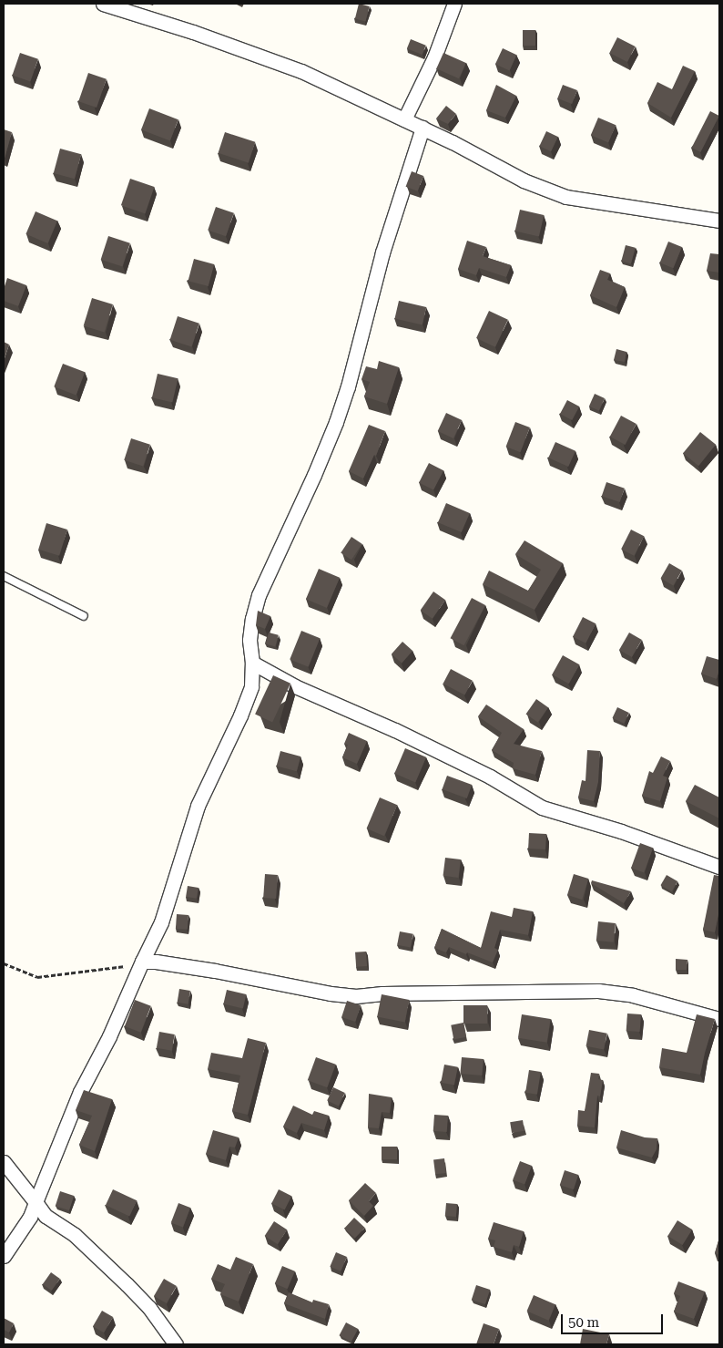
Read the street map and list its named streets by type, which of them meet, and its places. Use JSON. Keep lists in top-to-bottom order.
{
  "scale_bar": "50 m"
}
